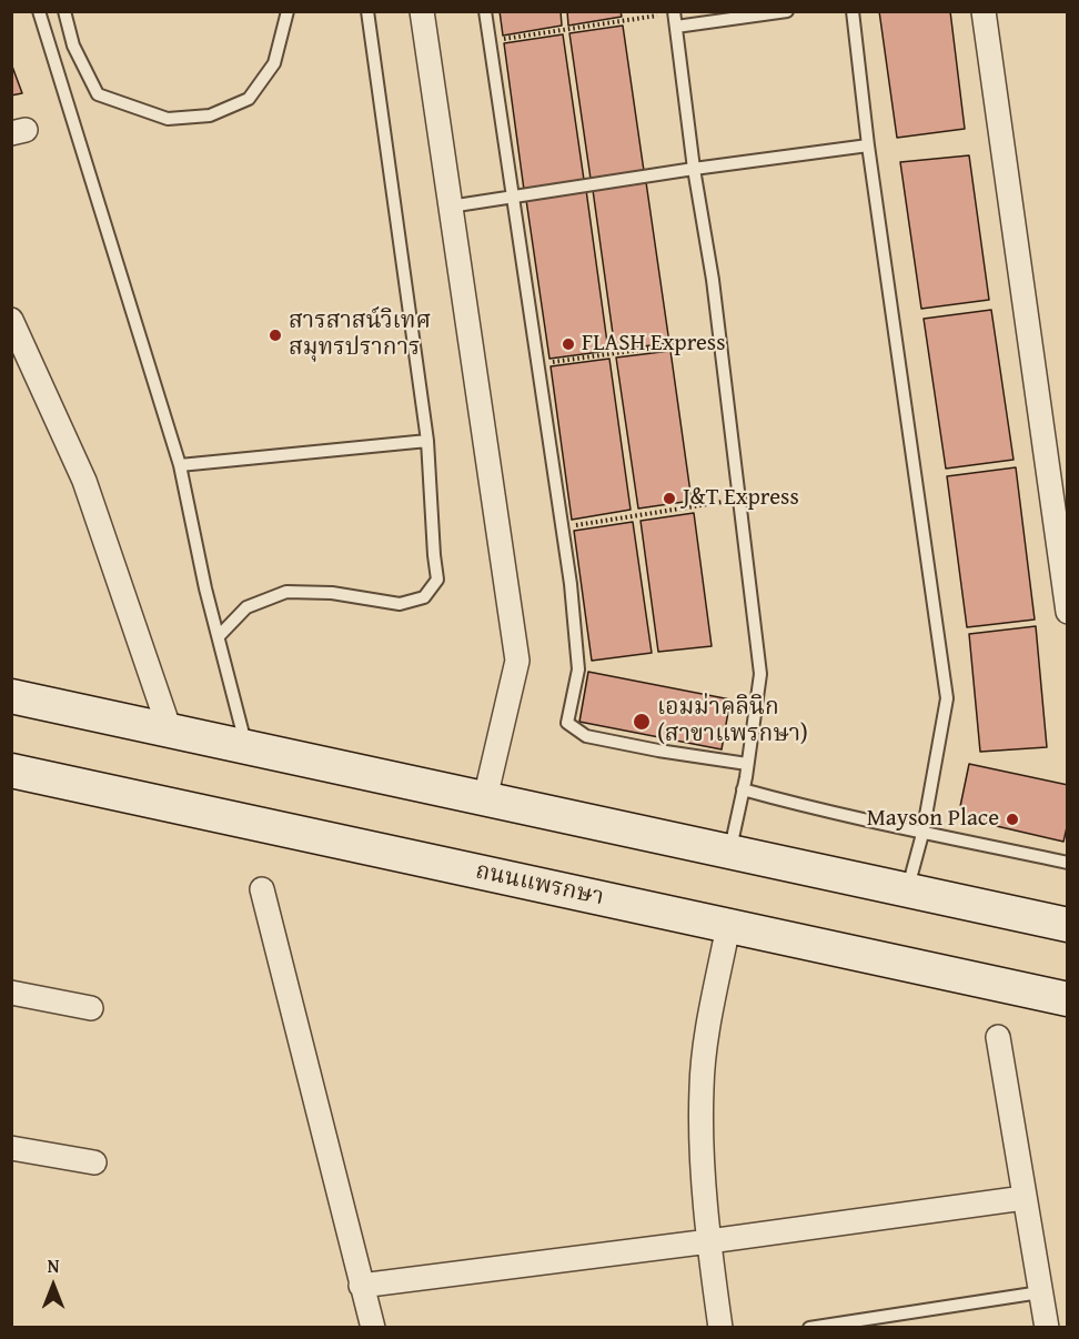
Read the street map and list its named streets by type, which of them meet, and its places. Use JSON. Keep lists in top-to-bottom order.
{
  "streets": {
    "main road": ["ถนนแพรกษา"]
  },
  "places": [
    "สารสาสน์วิเทศ สมุทรปราการ",
    "FLASH Express",
    "J&T Express",
    "เอมม่าคลินิก (สาขาแพรกษา)",
    "Mayson Place"
  ],
  "north": "top"
}
